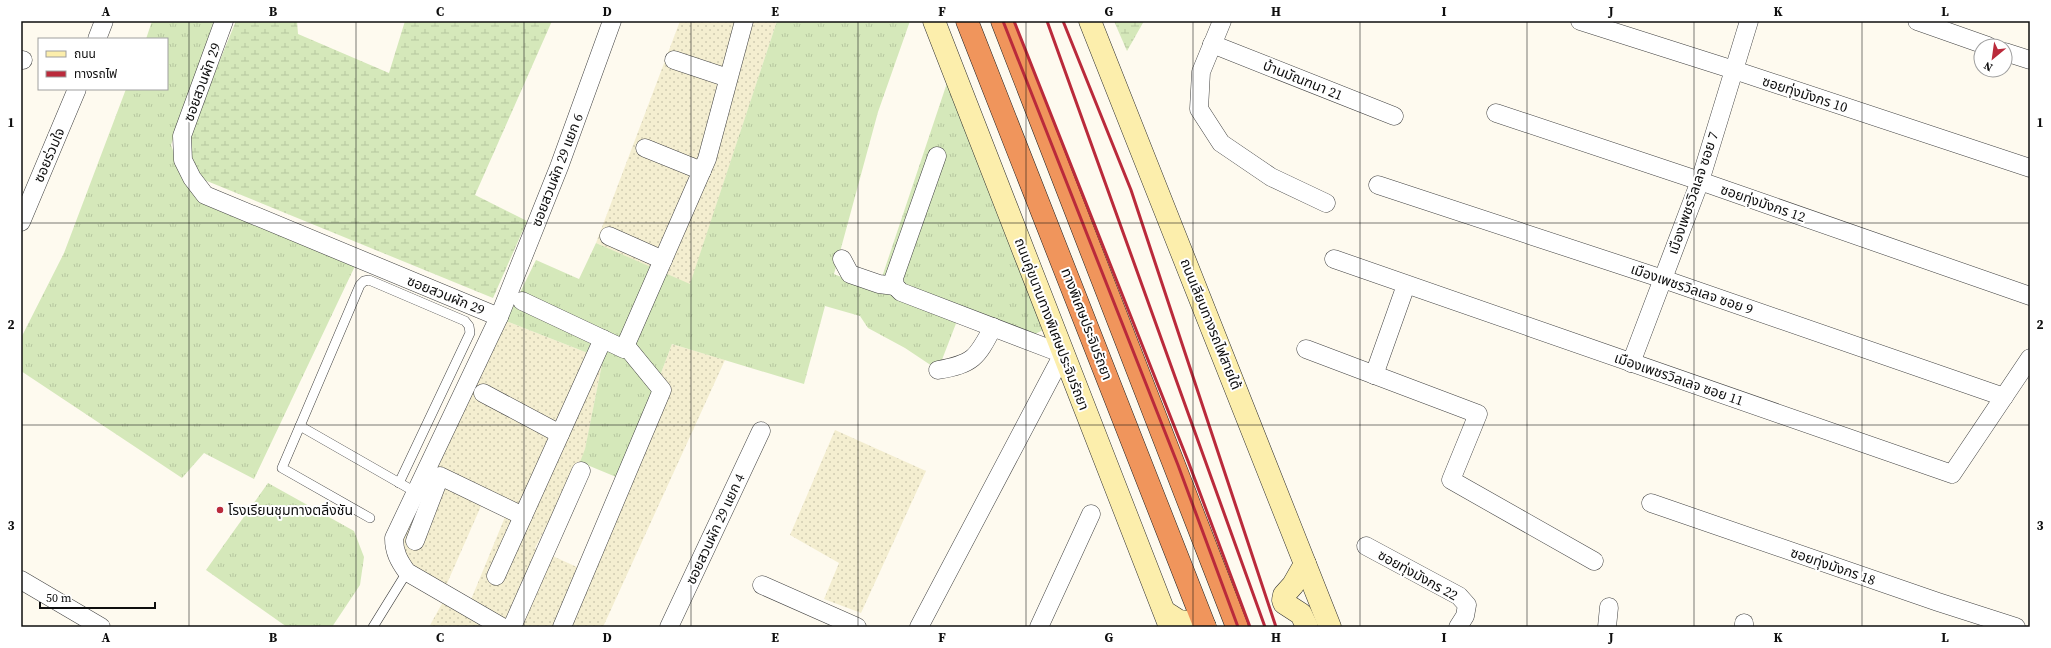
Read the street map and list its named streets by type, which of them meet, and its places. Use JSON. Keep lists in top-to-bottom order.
{
  "streets": {
    "highway": ["ทางพิเศษประจิมรัถยา"],
    "main road": ["ถนนคู่ขนานทางพิเศษประจิมรัถยา", "ถนนเลียบทางรถไฟสายใต้"],
    "street": [
      "บ้านมัณฑนา 21",
      "ซอยสวนผัก 29",
      "ซอยทุ่งมังกร 10",
      "ซอยร่วมใจ",
      "ซอยสวนผัก 29 แยก 6",
      "เมืองเพชรวิลเลจ ซอย 7",
      "ซอยทุ่งมังกร 12",
      "เมืองเพชรวิลเลจ ซอย 9",
      "เมืองเพชรวิลเลจ ซอย 11",
      "ซอยสวนผัก 29 แยก 4",
      "ซอยทุ่งมังกร 18",
      "ซอยทุ่งมังกร 22"
    ]
  },
  "crossings": [
    ["ซอยสวนผัก 29", "ซอยสวนผัก 29 แยก 6"],
    ["ซอยทุ่งมังกร 10", "เมืองเพชรวิลเลจ ซอย 7"],
    ["เมืองเพชรวิลเลจ ซอย 7", "ซอยทุ่งมังกร 12"],
    ["เมืองเพชรวิลเลจ ซอย 7", "เมืองเพชรวิลเลจ ซอย 9"],
    ["เมืองเพชรวิลเลจ ซอย 7", "เมืองเพชรวิลเลจ ซอย 11"],
    ["เมืองเพชรวิลเลจ ซอย 9", "เมืองเพชรวิลเลจ ซอย 11"]
  ],
  "places": ["โรงเรียนชุมทางตลิ่งชัน"],
  "legend": ["ถนน", "ทางรถไฟ"],
  "scale_bar": "50 m",
  "north": "bottom left",
  "grid": {
    "columns": [
      "A",
      "B",
      "C",
      "D",
      "E",
      "F",
      "G",
      "H",
      "I",
      "J",
      "K",
      "L"
    ],
    "rows": ["1", "2", "3"]
  }
}
